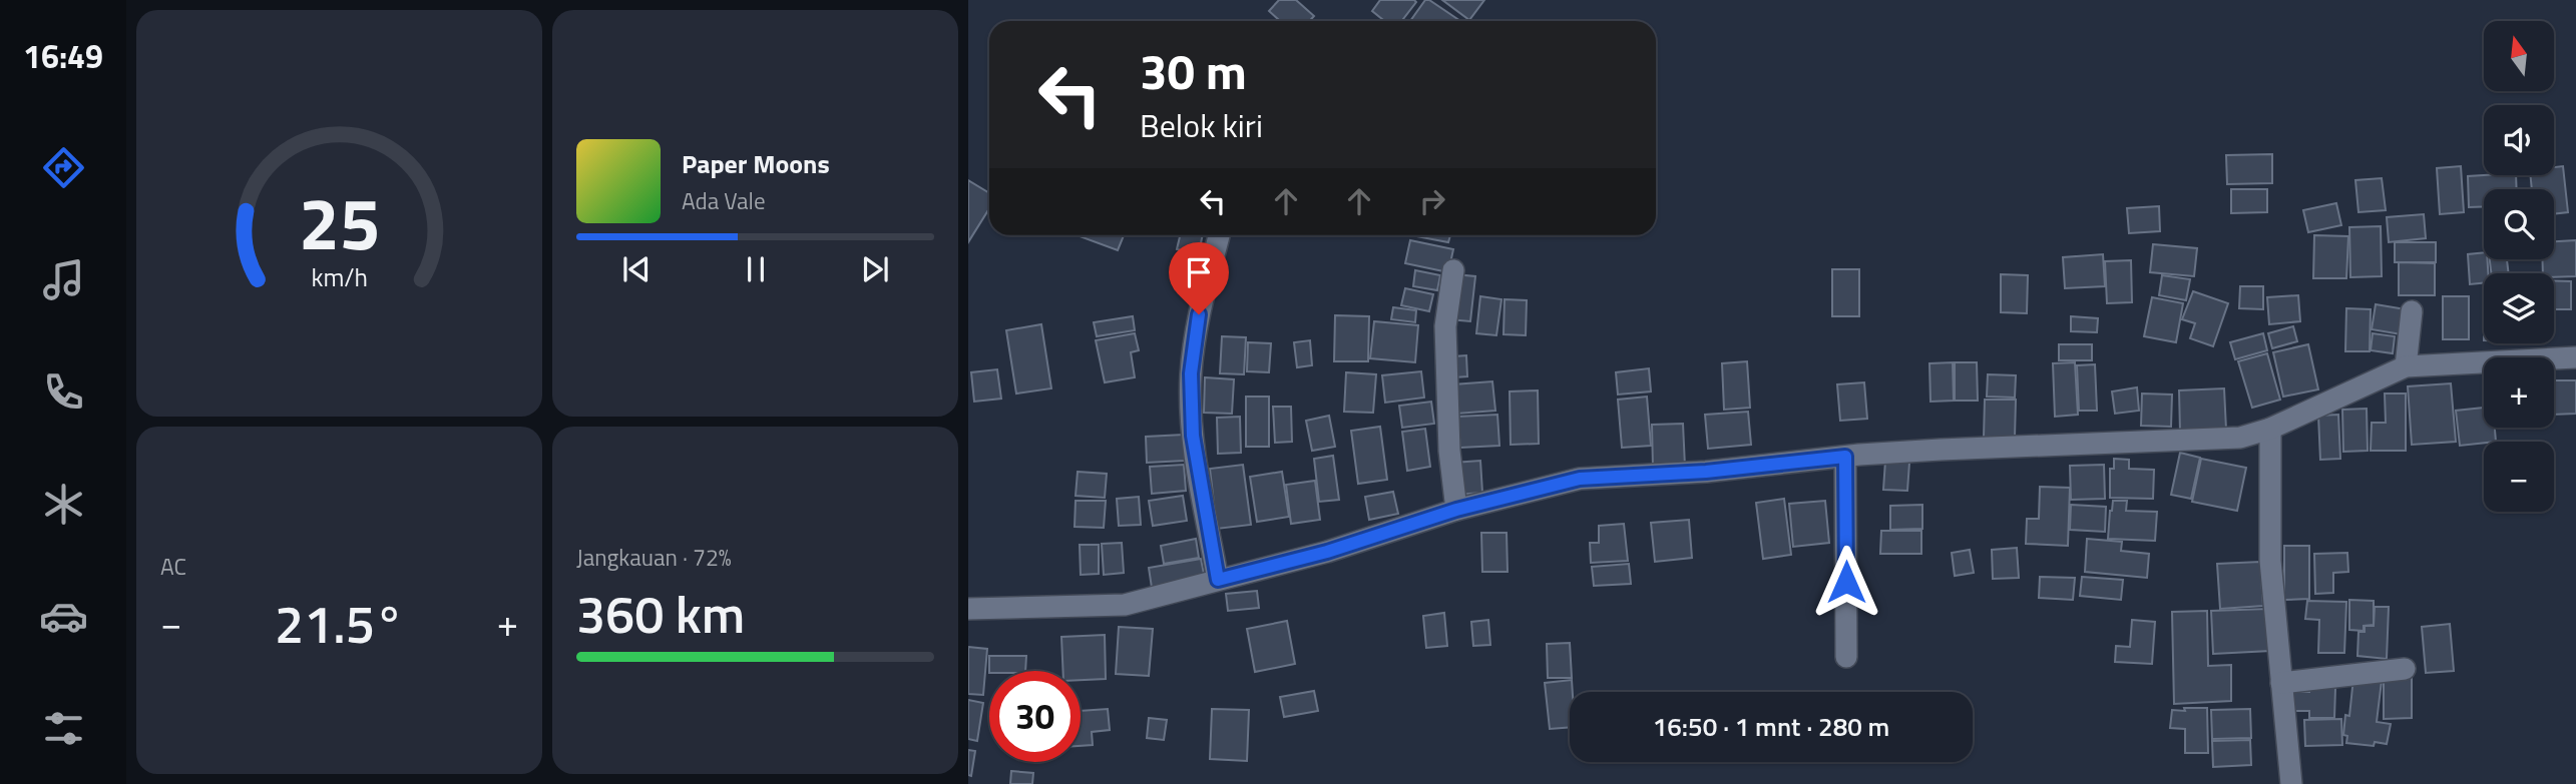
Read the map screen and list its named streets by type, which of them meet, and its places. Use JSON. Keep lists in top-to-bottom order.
{
  "north": "top",
  "page": {
    "tabs": "16:49",
    "map_buttons": ["+", "−"],
    "turn": ["30 m", "Belok kiri"],
    "song": ["Paper Moons", "Ada Vale"],
    "tile": [
      "AC",
      ["Jangkauan · 72%", "360 km"]
    ],
    "heat": ["−", "21.5°", "+"],
    "limit": "30",
    "trip": "16:50 · 1 mnt · 280 m",
    "gauge": ["25", "km/h"]
  }
}
